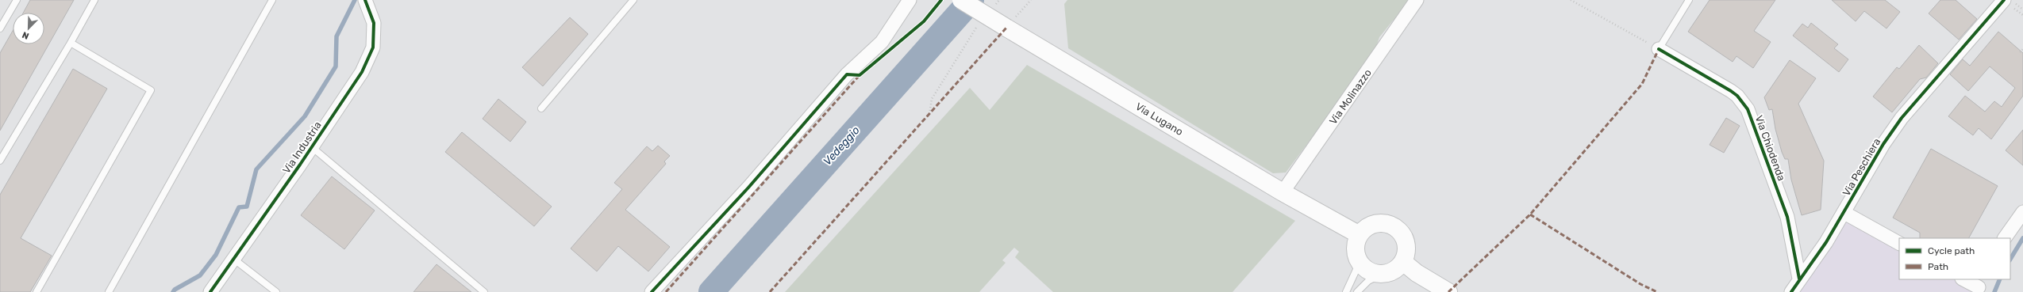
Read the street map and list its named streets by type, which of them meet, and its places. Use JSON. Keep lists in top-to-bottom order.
{
  "streets": {
    "main road": ["Via Lugano"],
    "street": [
      "Via Molinazzo",
      "Via Industria",
      "Via Chiodenda",
      "Via Peschiera"
    ]
  },
  "crossings": [
    ["Via Molinazzo", "Via Lugano"],
    ["Via Chiodenda", "Via Peschiera"]
  ],
  "water": ["Vedeggio"],
  "legend": ["Cycle path", "Path"],
  "north": "bottom left"
}
